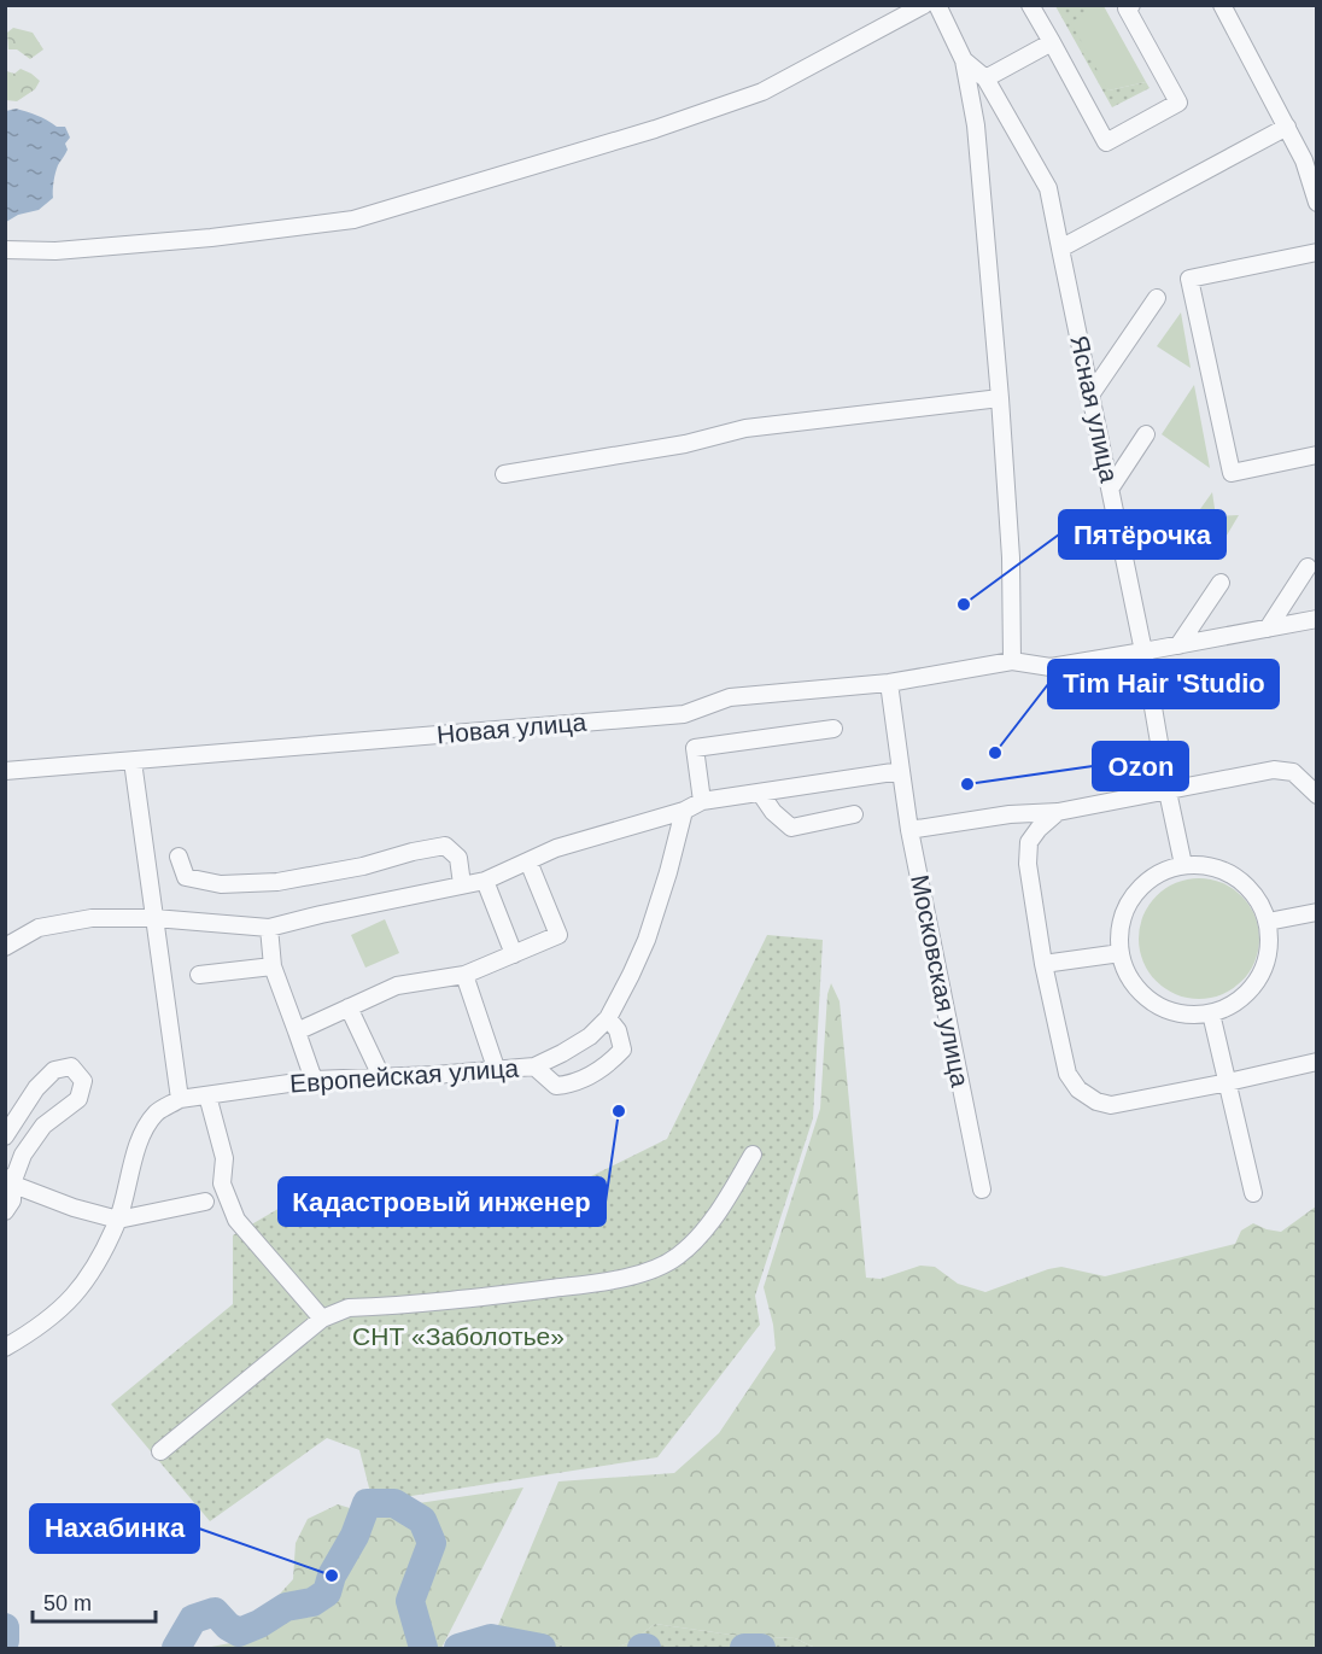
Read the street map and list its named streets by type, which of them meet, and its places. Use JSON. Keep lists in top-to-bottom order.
{
  "streets": {
    "street": [
      "Ясная улица",
      "Новая улица",
      "Московская улица",
      "Европейская улица"
    ]
  },
  "crossings": [
    ["Ясная улица", "Новая улица"]
  ],
  "parks": ["СНТ «Заболотье»"],
  "places": [
    "Пятёрочка",
    "Tim Hair 'Studio",
    "Ozon",
    "Кадастровый инженер",
    "Нахабинка"
  ],
  "scale_bar": "50 m"
}
